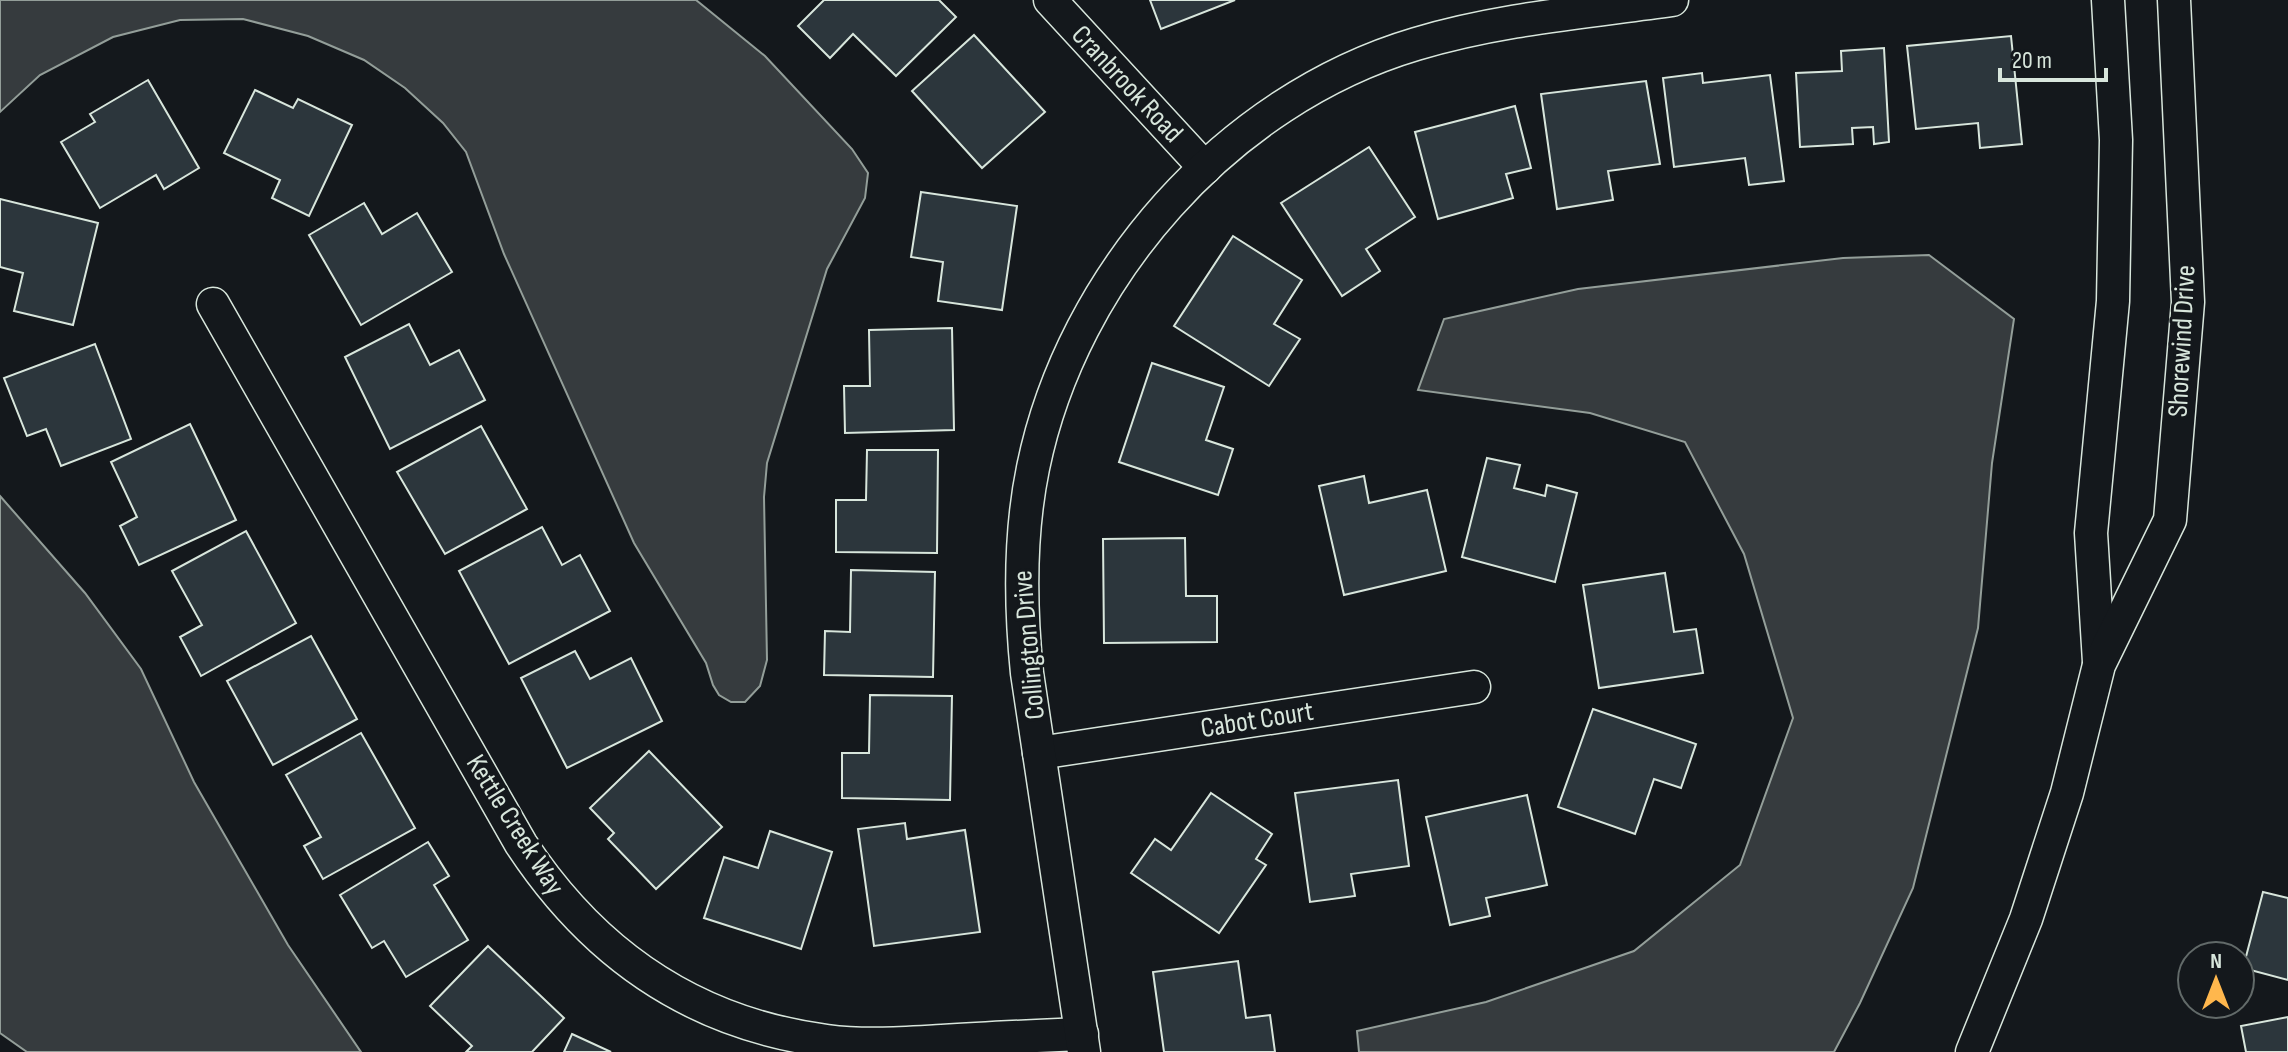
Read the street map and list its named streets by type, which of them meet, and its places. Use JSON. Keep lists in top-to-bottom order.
{
  "streets": {
    "street": [
      "Cranbrook Road",
      "Shorewind Drive",
      "Collington Drive",
      "Cabot Court",
      "Kettle Creek Way"
    ]
  },
  "crossings": [
    ["Cranbrook Road", "Collington Drive"],
    ["Collington Drive", "Cabot Court"],
    ["Collington Drive", "Kettle Creek Way"]
  ],
  "scale_bar": "20 m",
  "north": "top"
}
